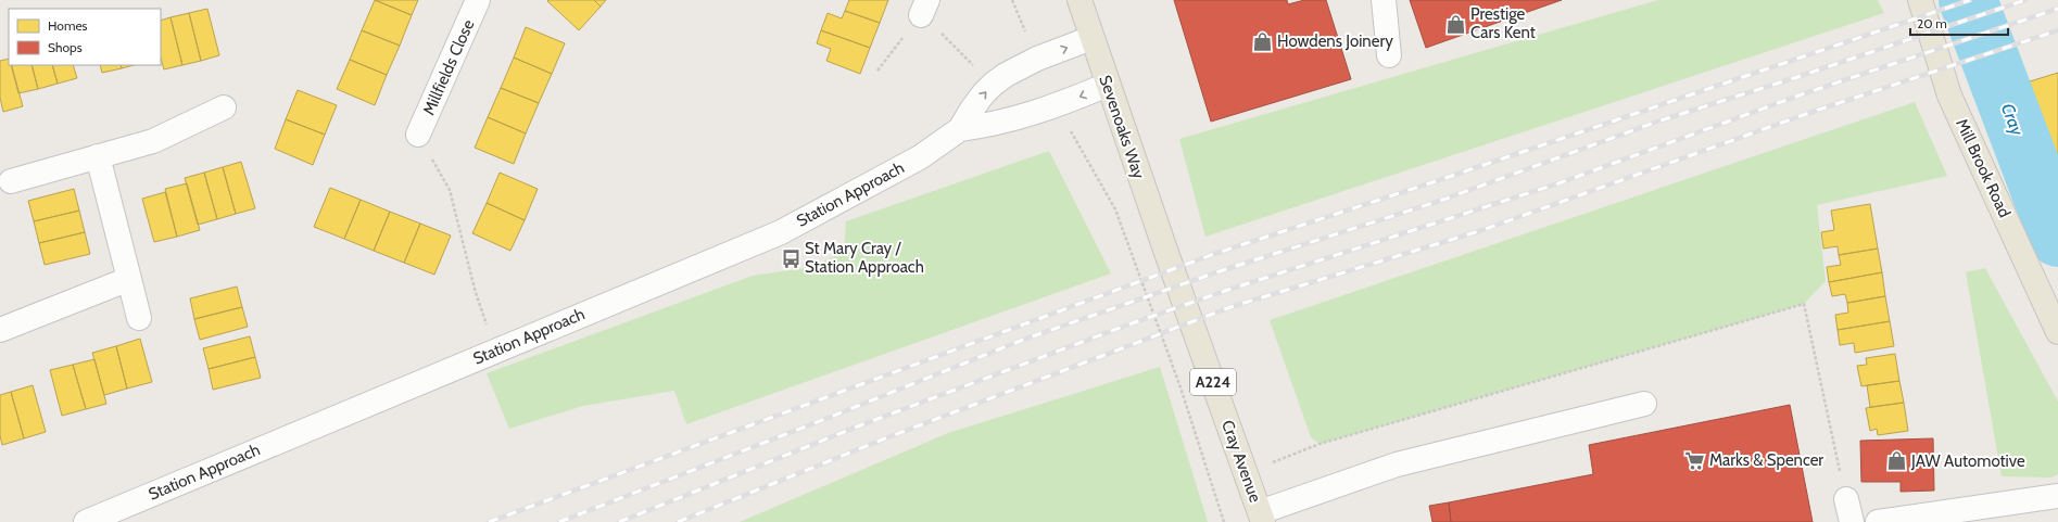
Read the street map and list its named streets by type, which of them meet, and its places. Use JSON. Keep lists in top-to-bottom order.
{
  "streets": {
    "main road": [
      "Sevenoaks Way",
      "Mill Brook Road",
      "A224",
      "Cray Avenue"
    ],
    "street": ["Millfields Close", "Station Approach"]
  },
  "crossings": [
    ["Sevenoaks Way", "Station Approach"],
    ["Sevenoaks Way", "Cray Avenue"]
  ],
  "water": ["Cray"],
  "places": {
    "shop": ["Prestige Cars Kent", "Howdens Joinery", "JAW Automotive"],
    "bus stop": ["St Mary Cray / Station Approach"],
    "supermarket": ["Marks & Spencer"]
  },
  "legend": ["Homes", "Shops"],
  "scale_bar": "20 m"
}
